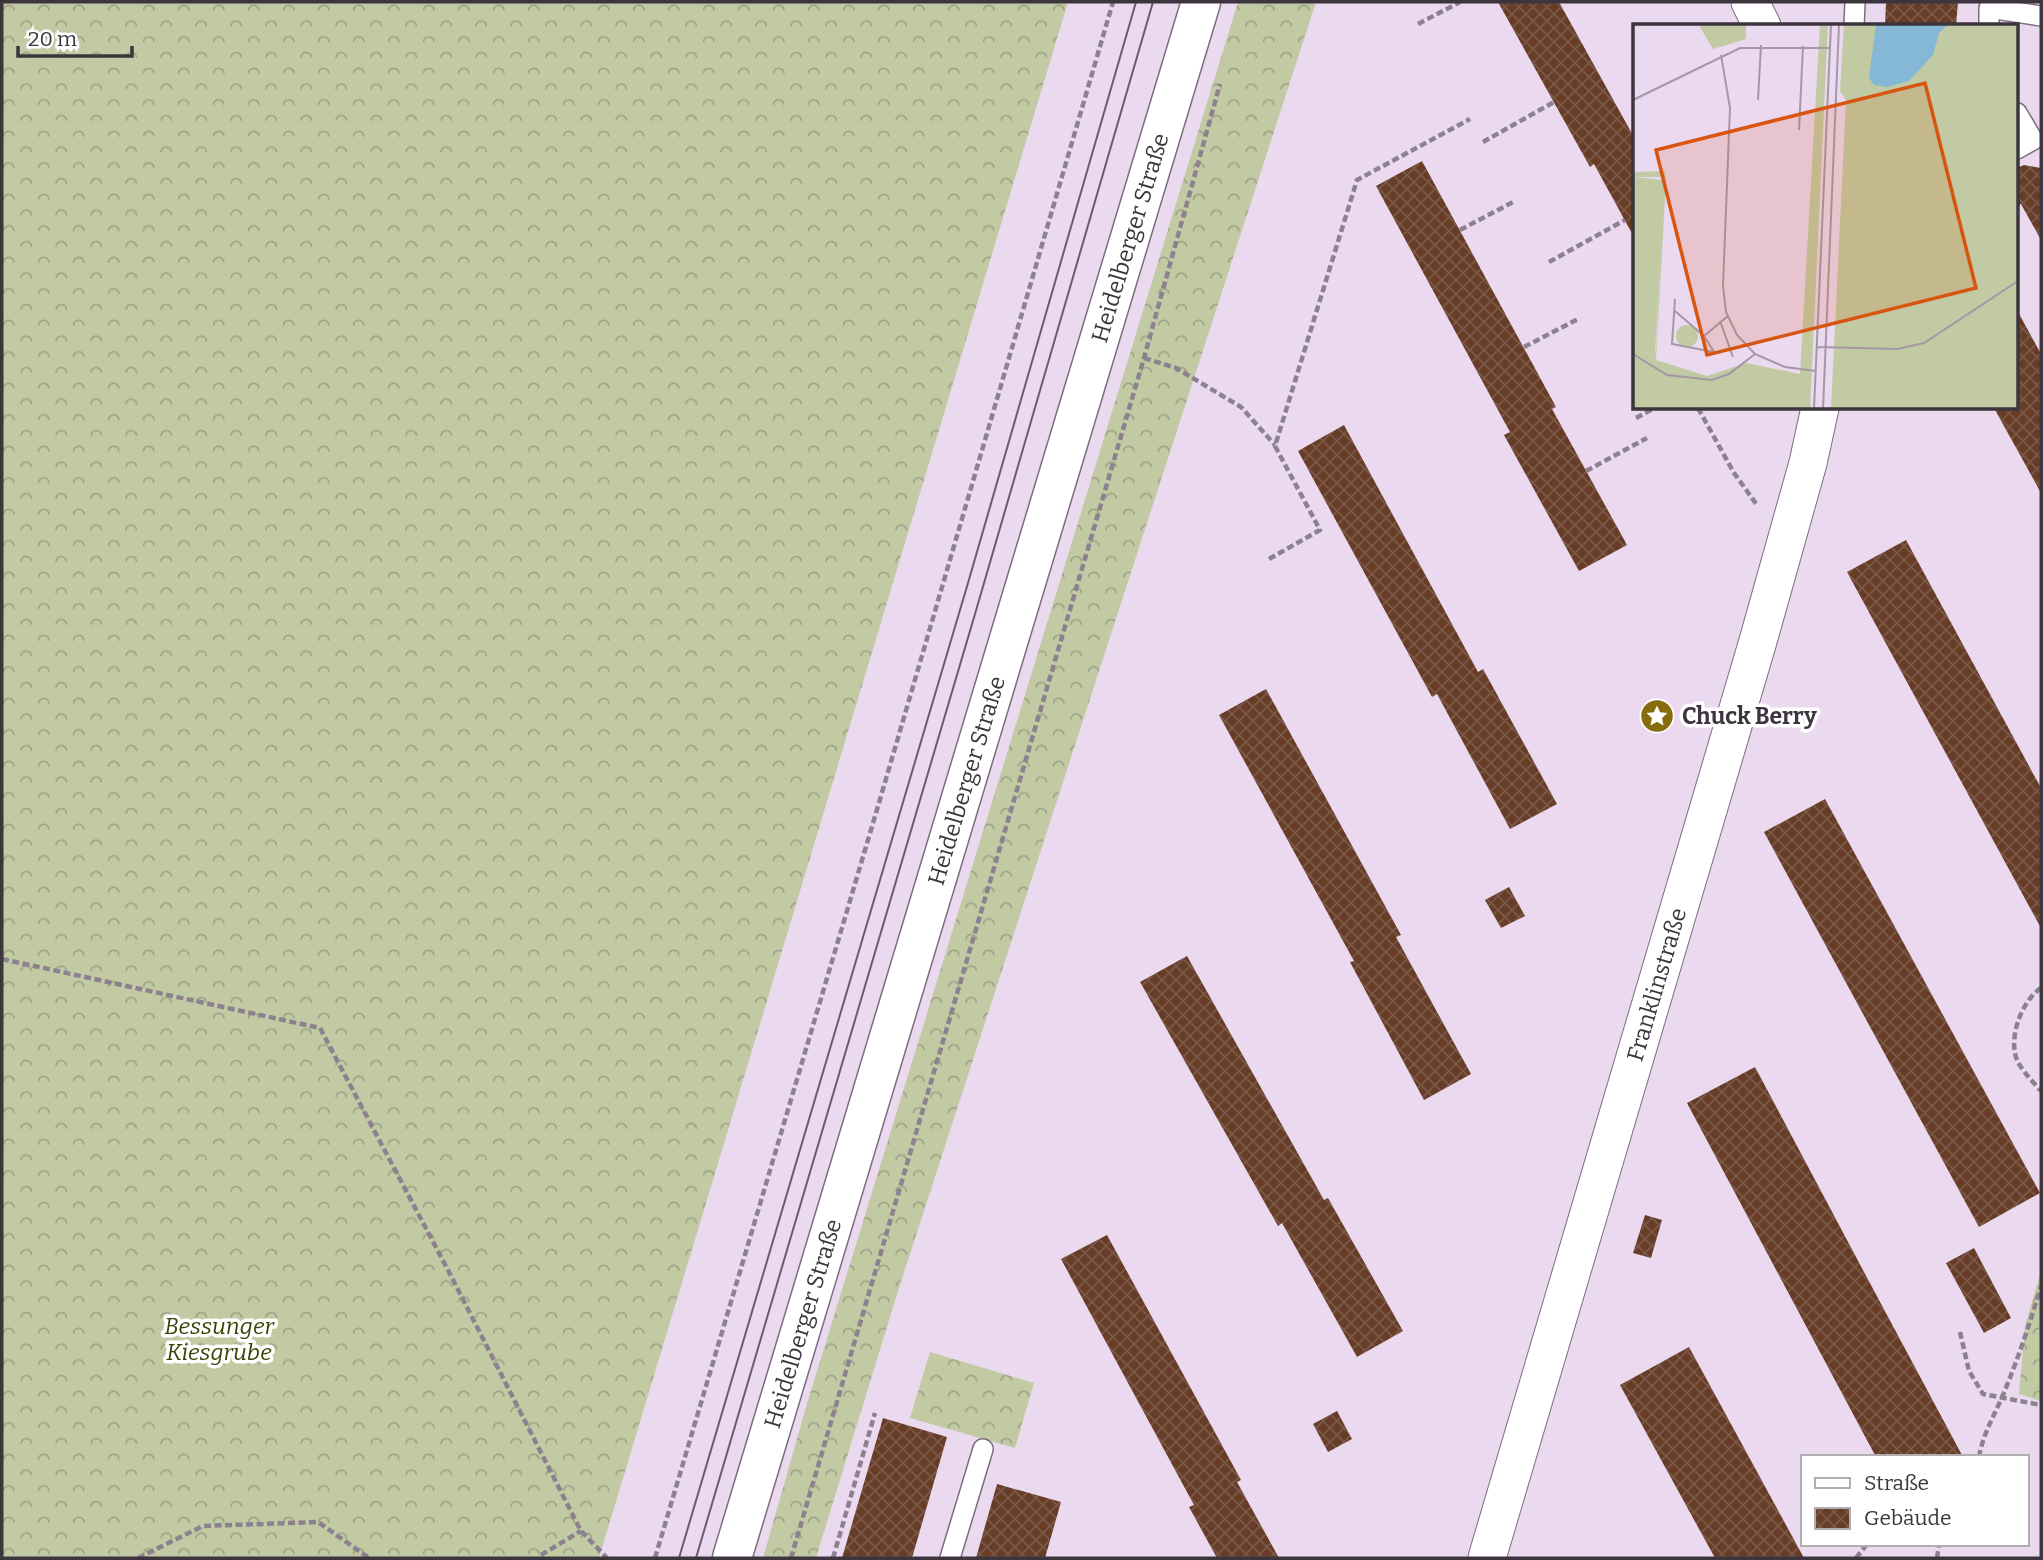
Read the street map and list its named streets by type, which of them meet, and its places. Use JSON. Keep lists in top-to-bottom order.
{
  "streets": {
    "street": ["Heidelberger Straße", "Franklinstraße"]
  },
  "parks": ["Bessunger Kiesgrube"],
  "places": {
    "place": ["Chuck Berry"]
  },
  "legend": ["Straße", "Gebäude"],
  "scale_bar": "20 m"
}
